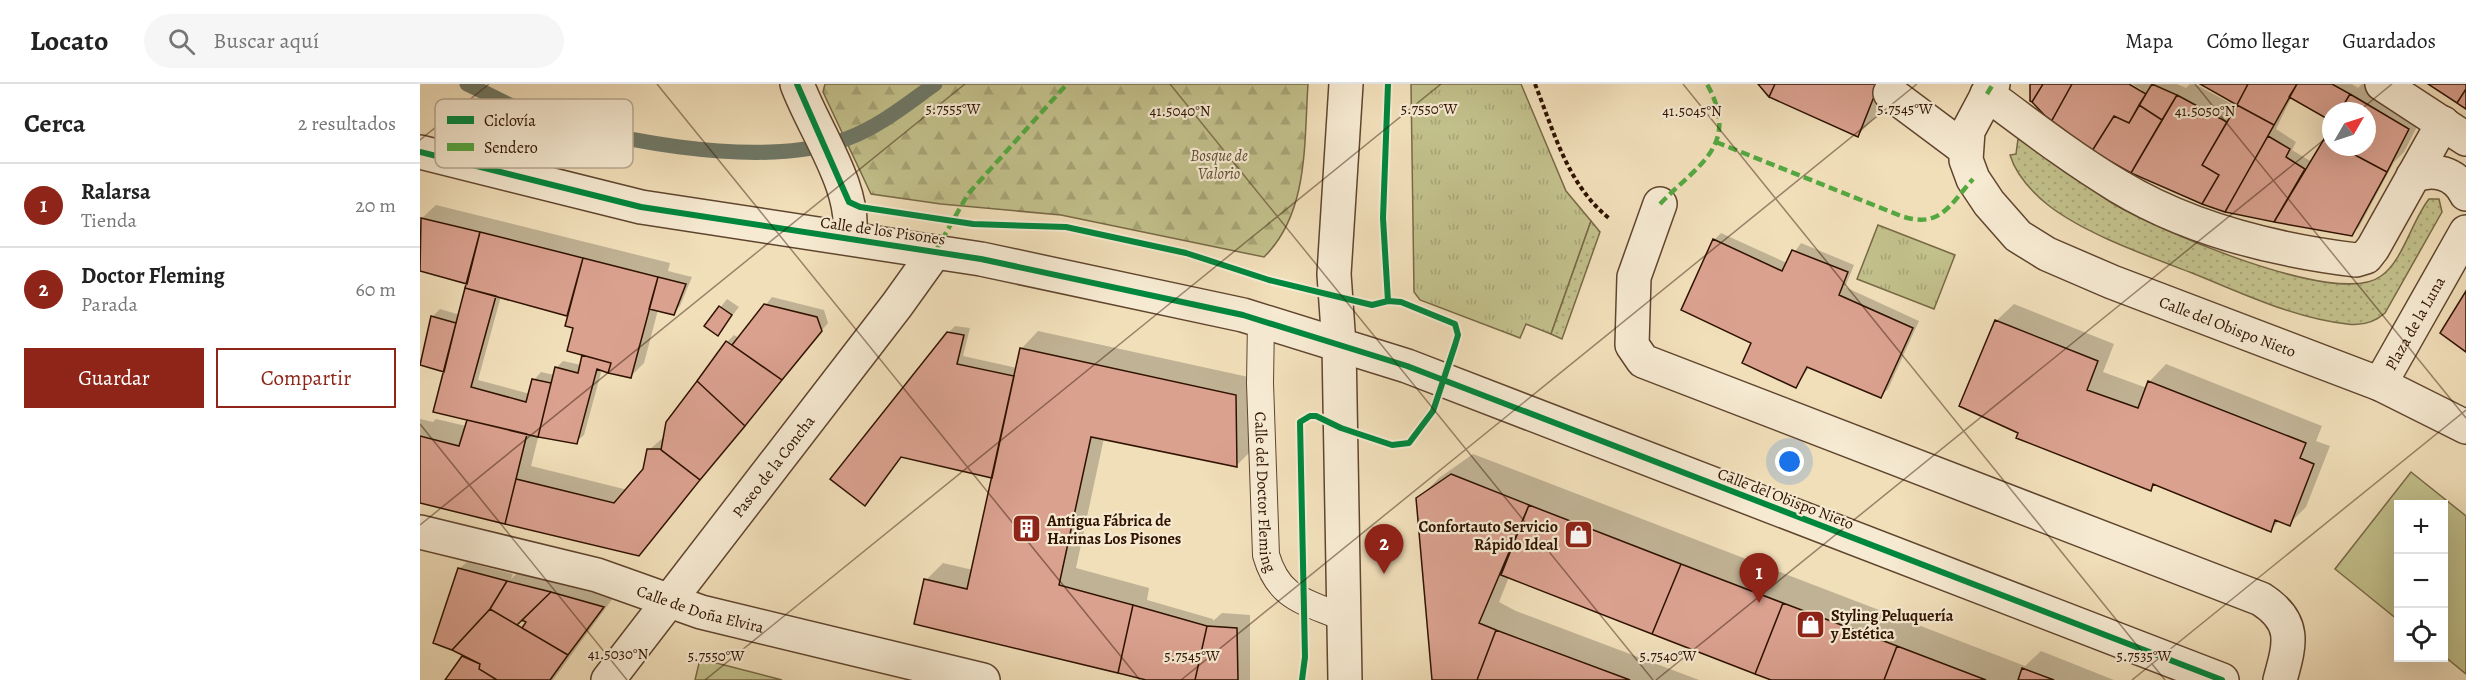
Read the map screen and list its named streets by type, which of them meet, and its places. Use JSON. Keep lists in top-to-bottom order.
{
  "streets": {
    "street": [
      "Calle de los Pisones",
      "Plaza de la Luna",
      "Calle del Obispo Nieto",
      "Paseo de la Concha",
      "Calle de Doña Elvira"
    ],
    "lane": ["Calle del Doctor Fleming"]
  },
  "crossings": [
    ["Calle de los Pisones", "Calle del Obispo Nieto"],
    ["Calle de los Pisones", "Paseo de la Concha"],
    ["Calle de los Pisones", "Calle del Doctor Fleming"],
    ["Plaza de la Luna", "Calle del Obispo Nieto"],
    ["Paseo de la Concha", "Calle de Doña Elvira"]
  ],
  "parks": ["Bosque de Valorio"],
  "places": {
    "building": ["Antigua Fábrica de Harinas Los Pisones"],
    "shop": ["Confortauto Servicio Rápido Ideal", "Styling Peluquería y Estética"]
  },
  "legend": ["Ciclovía", "Sendero"],
  "north": "top right",
  "page": {
    "header": "Locato",
    "search": "Buscar aquí",
    "nav": ["Mapa", "Cómo llegar", "Guardados"],
    "heading": ["Cerca", "2 resultados"],
    "list": [
      {
        "mark": "1",
        "name": "Ralarsa",
        "note": "Tienda",
        "value": "20 m"
      },
      {
        "mark": "2",
        "name": "Doctor Fleming",
        "note": "Parada",
        "value": "60 m"
      }
    ],
    "buttons": ["Guardar", "Compartir"],
    "map_buttons": ["+", "−"],
    "pins": ["2", "1"]
  },
  "coordinates": [
    "5.7555°W",
    "5.7550°W",
    "5.7545°W",
    "41.5040°N",
    "41.5045°N",
    "41.5050°N",
    "41.5030°N",
    "5.7540°W",
    "5.7535°W"
  ]
}
